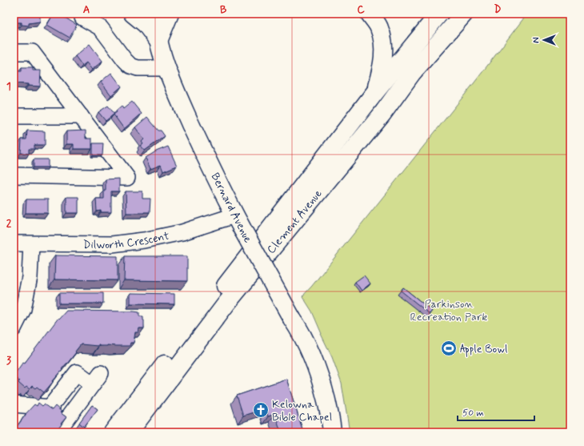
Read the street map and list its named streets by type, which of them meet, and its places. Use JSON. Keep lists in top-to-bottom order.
{
  "streets": {
    "main road": ["Bernard Avenue", "Clement Avenue"],
    "street": ["Dilworth Crescent"]
  },
  "crossings": [
    ["Bernard Avenue", "Dilworth Crescent"]
  ],
  "parks": ["Parkinson Recreation Park"],
  "places": {
    "sports": ["Apple Bowl"],
    "church": ["Kelowna Bible Chapel"]
  },
  "scale_bar": "50 m",
  "north": "left",
  "grid": {
    "columns": [
      "A",
      "B",
      "C",
      "D"
    ],
    "rows": ["1", "2", "3"]
  }
}
